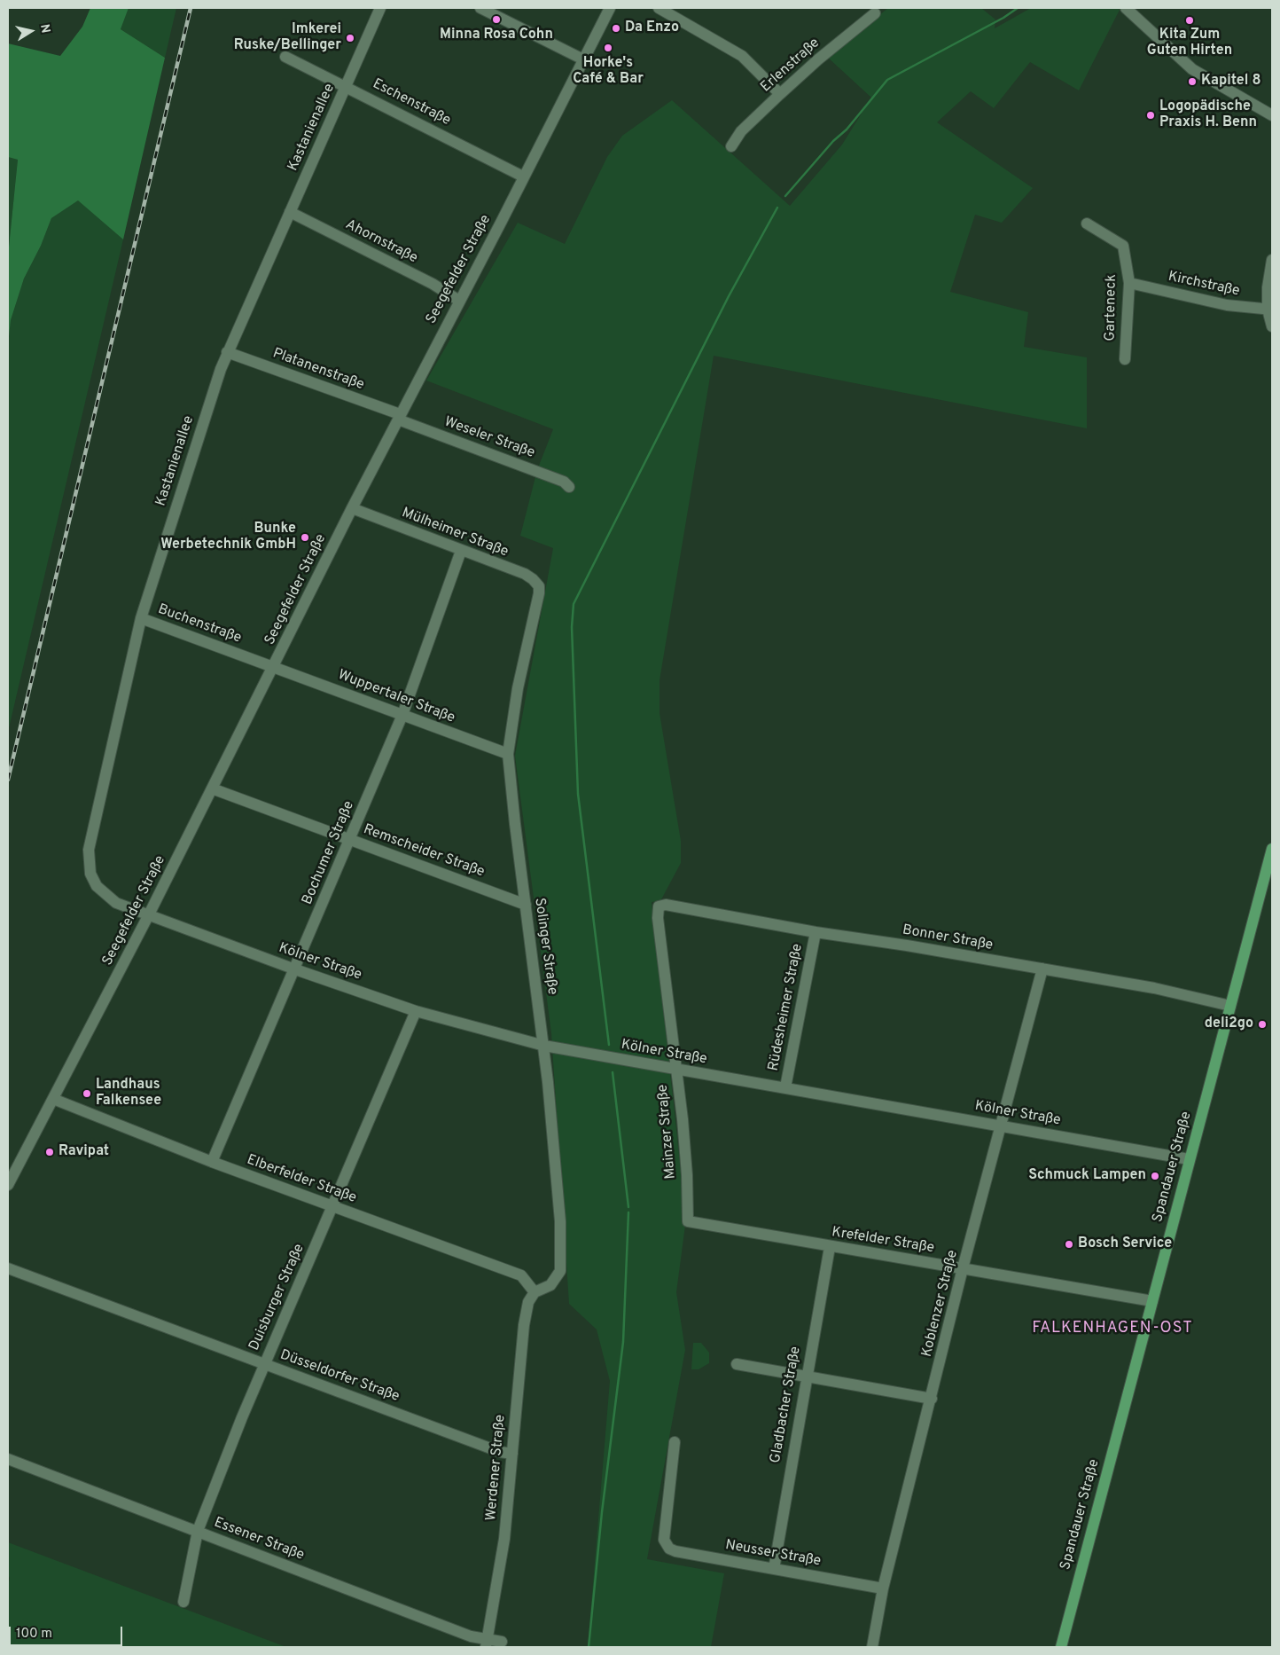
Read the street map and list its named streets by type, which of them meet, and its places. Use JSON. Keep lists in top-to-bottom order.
{
  "streets": {
    "main road": ["Spandauer Straße"],
    "street": [
      "Erlenstraße",
      "Eschenstraße",
      "Kastanienallee",
      "Ahornstraße",
      "Seegefelder Straße",
      "Kirchstraße",
      "Garteneck",
      "Platanenstraße",
      "Weseler Straße",
      "Mülheimer Straße",
      "Buchenstraße",
      "Wuppertaler Straße",
      "Remscheider Straße",
      "Bochumer Straße",
      "Bonner Straße",
      "Solinger Straße",
      "Kölner Straße",
      "Rüdesheimer Straße",
      "Mainzer Straße",
      "Elberfelder Straße",
      "Krefelder Straße",
      "Duisburger Straße",
      "Koblenzer Straße",
      "Düsseldorfer Straße",
      "Gladbacher Straße",
      "Werdener Straße",
      "Essener Straße",
      "Neusser Straße"
    ]
  },
  "crossings": [
    ["Eschenstraße", "Kastanienallee"],
    ["Eschenstraße", "Seegefelder Straße"],
    ["Kastanienallee", "Ahornstraße"],
    ["Kastanienallee", "Seegefelder Straße"],
    ["Kastanienallee", "Platanenstraße"],
    ["Kastanienallee", "Buchenstraße"],
    ["Kastanienallee", "Kölner Straße"],
    ["Ahornstraße", "Seegefelder Straße"],
    ["Seegefelder Straße", "Platanenstraße"],
    ["Seegefelder Straße", "Weseler Straße"],
    ["Seegefelder Straße", "Mülheimer Straße"],
    ["Seegefelder Straße", "Buchenstraße"],
    ["Seegefelder Straße", "Wuppertaler Straße"],
    ["Seegefelder Straße", "Remscheider Straße"],
    ["Seegefelder Straße", "Kölner Straße"],
    ["Seegefelder Straße", "Elberfelder Straße"],
    ["Kirchstraße", "Garteneck"],
    ["Platanenstraße", "Weseler Straße"],
    ["Mülheimer Straße", "Bochumer Straße"],
    ["Mülheimer Straße", "Solinger Straße"],
    ["Buchenstraße", "Wuppertaler Straße"],
    ["Wuppertaler Straße", "Bochumer Straße"],
    ["Wuppertaler Straße", "Solinger Straße"],
    ["Remscheider Straße", "Bochumer Straße"],
    ["Remscheider Straße", "Solinger Straße"],
    ["Bochumer Straße", "Kölner Straße"],
    ["Bochumer Straße", "Elberfelder Straße"],
    ["Bonner Straße", "Rüdesheimer Straße"],
    ["Bonner Straße", "Mainzer Straße"],
    ["Bonner Straße", "Spandauer Straße"],
    ["Bonner Straße", "Koblenzer Straße"],
    ["Solinger Straße", "Kölner Straße"],
    ["Solinger Straße", "Elberfelder Straße"],
    ["Solinger Straße", "Werdener Straße"],
    ["Kölner Straße", "Rüdesheimer Straße"],
    ["Kölner Straße", "Mainzer Straße"],
    ["Kölner Straße", "Spandauer Straße"],
    ["Kölner Straße", "Duisburger Straße"],
    ["Kölner Straße", "Koblenzer Straße"],
    ["Mainzer Straße", "Krefelder Straße"],
    ["Spandauer Straße", "Krefelder Straße"],
    ["Elberfelder Straße", "Duisburger Straße"],
    ["Elberfelder Straße", "Werdener Straße"],
    ["Krefelder Straße", "Koblenzer Straße"],
    ["Krefelder Straße", "Gladbacher Straße"],
    ["Duisburger Straße", "Düsseldorfer Straße"],
    ["Duisburger Straße", "Essener Straße"],
    ["Koblenzer Straße", "Neusser Straße"],
    ["Düsseldorfer Straße", "Werdener Straße"],
    ["Gladbacher Straße", "Neusser Straße"],
    ["Werdener Straße", "Essener Straße"]
  ],
  "districts": ["FALKENHAGEN-OST"],
  "places": [
    "Minna Rosa Cohn",
    "Kita Zum Guten Hirten",
    "Da Enzo",
    "Imkerei Ruske/Bellinger",
    "Horke's Café & Bar",
    "Kapitel 8",
    "Logopädische Praxis H. Benn",
    "Bunke Werbetechnik GmbH",
    "deli2go",
    "Landhaus Falkensee",
    "Ravipat",
    "Schmuck Lampen",
    "Bosch Service"
  ],
  "scale_bar": "100 m",
  "north": "right"
}
